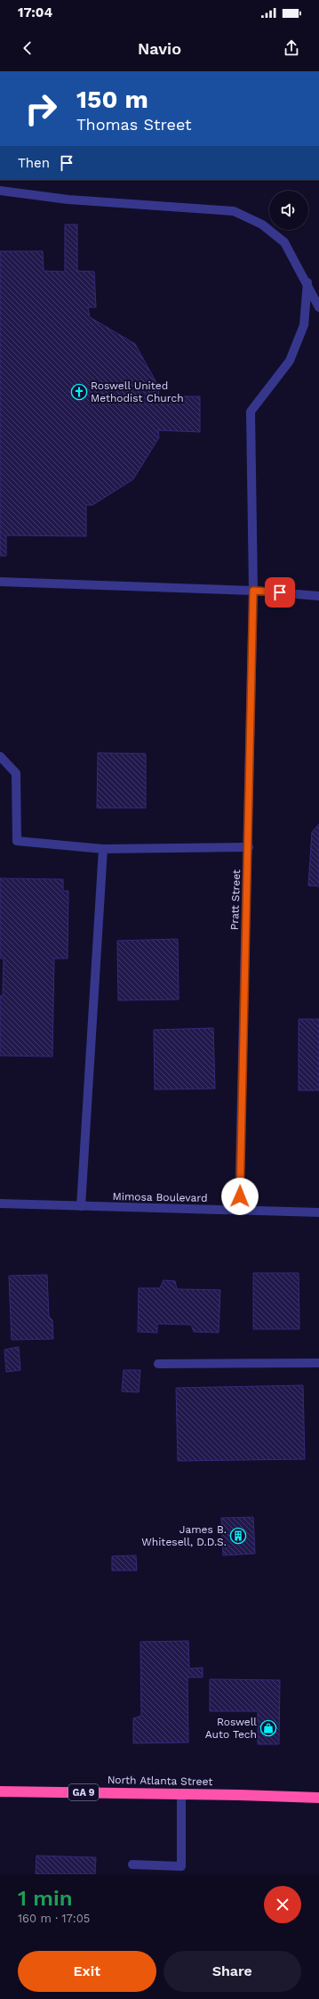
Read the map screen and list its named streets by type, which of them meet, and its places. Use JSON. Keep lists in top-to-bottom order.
{
  "streets": {
    "highway": ["North Atlanta Street", "GA 9"],
    "street": ["Pratt Street", "Mimosa Boulevard"]
  },
  "crossings": [
    ["Pratt Street", "Mimosa Boulevard"]
  ],
  "places": {
    "church": ["Roswell United Methodist Church"],
    "building": ["James B. Whitesell, D.D.S."],
    "shop": ["Roswell Auto Tech"]
  },
  "page": {
    "status": "17:04",
    "header": "Navio",
    "turn": ["150 m", "Thomas Street"],
    "then": "Then",
    "heading": ["1 min", "160 m · 17:05"],
    "buttons": ["Exit", "Share"]
  }
}
